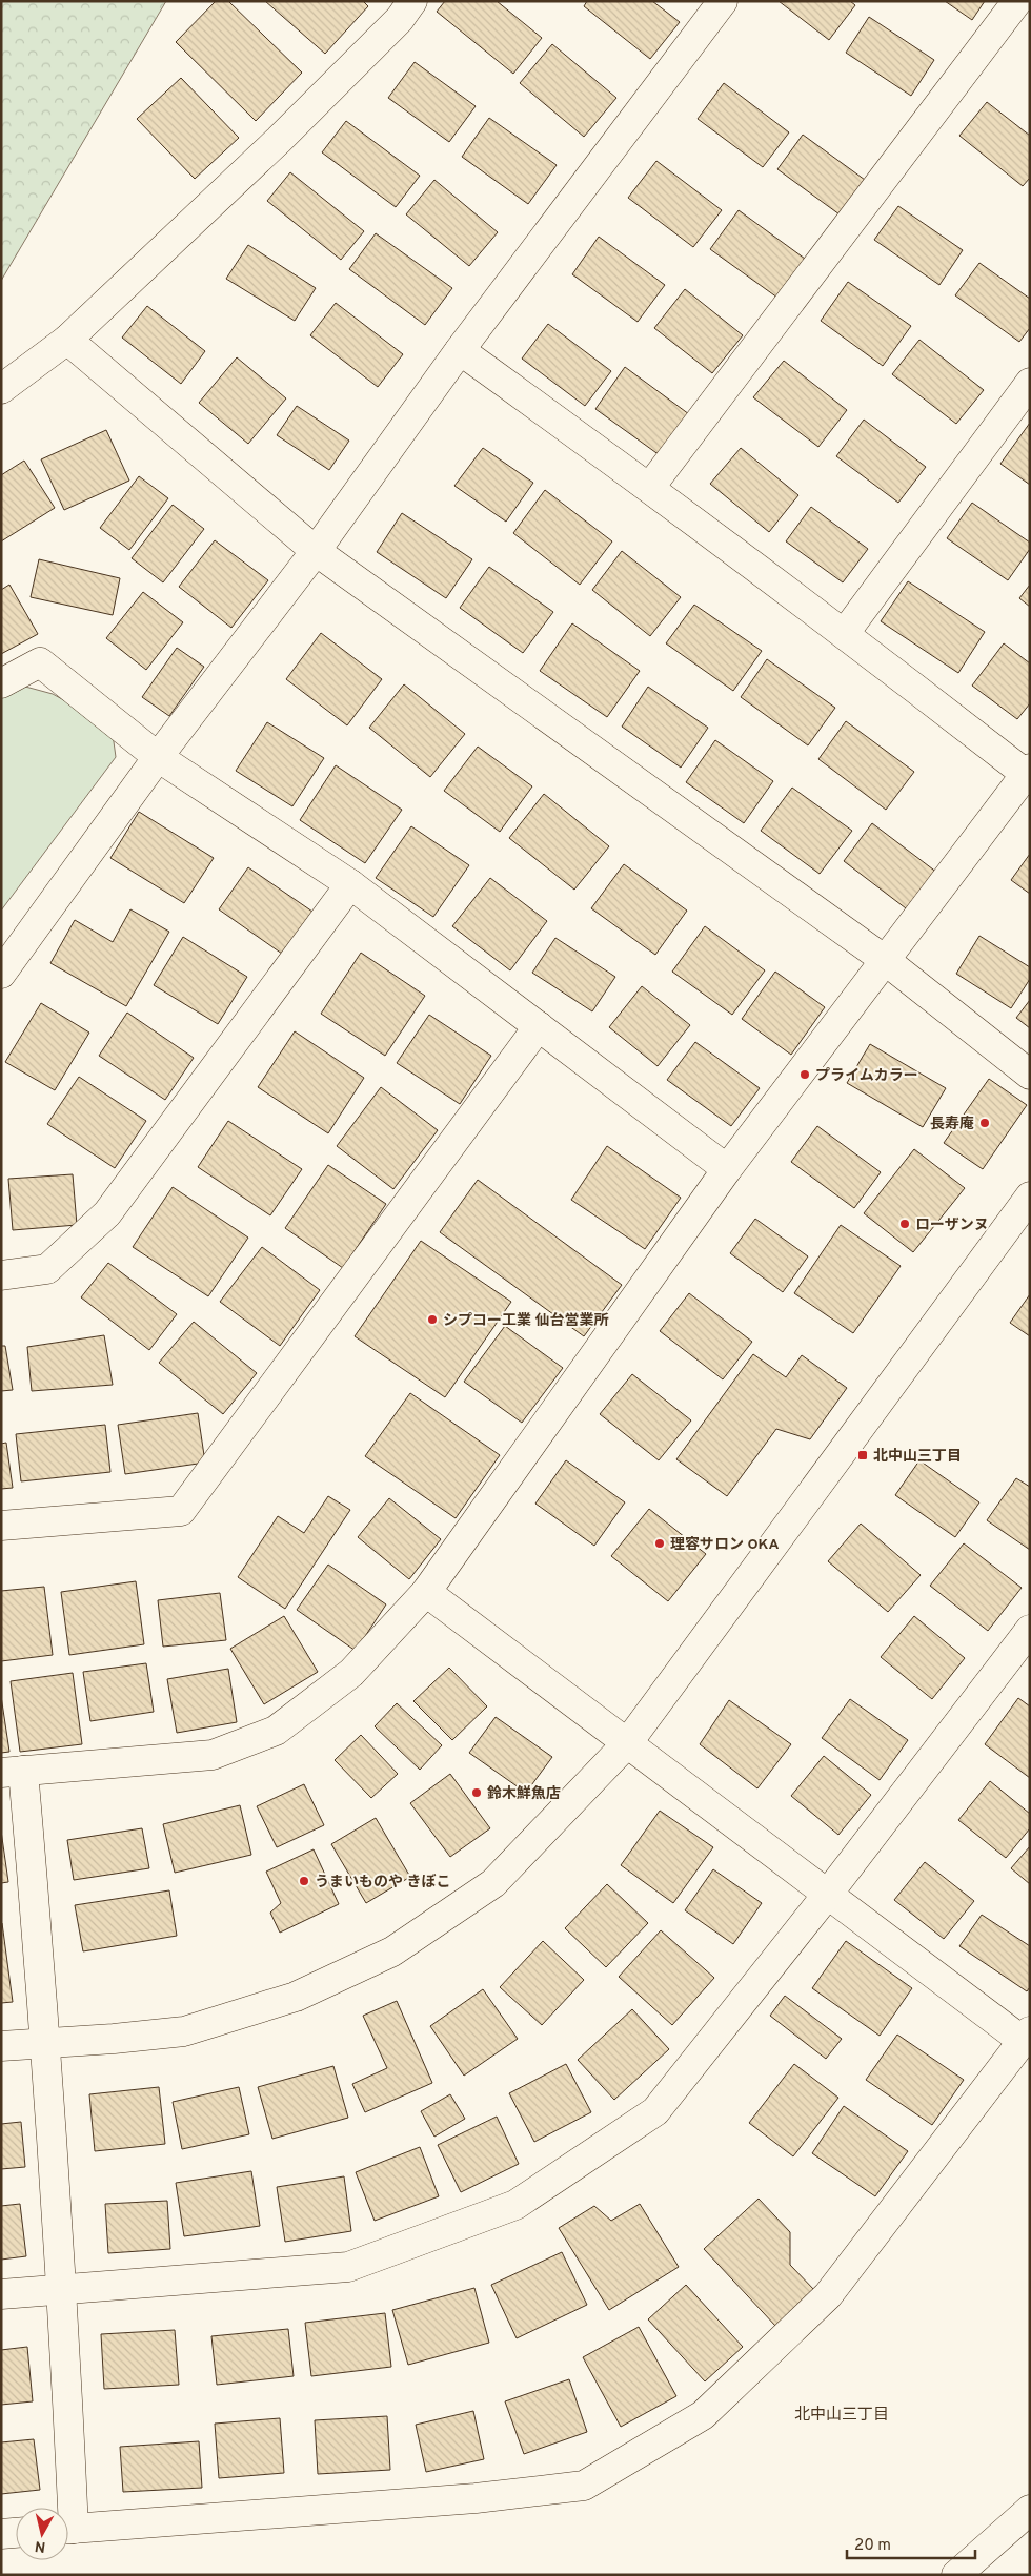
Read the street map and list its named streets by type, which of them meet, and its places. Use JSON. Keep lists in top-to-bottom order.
{
  "districts": ["北中山三丁目"],
  "places": {
    "other": [
      "プライムカラー",
      "長寿庵",
      "ローザンヌ",
      "シプコー工業 仙台営業所",
      "理容サロン OKA",
      "鈴木鮮魚店",
      "うまいものや きぼこ"
    ],
    "transit": ["北中山三丁目"]
  },
  "scale_bar": "20 m",
  "north": "bottom"
}
